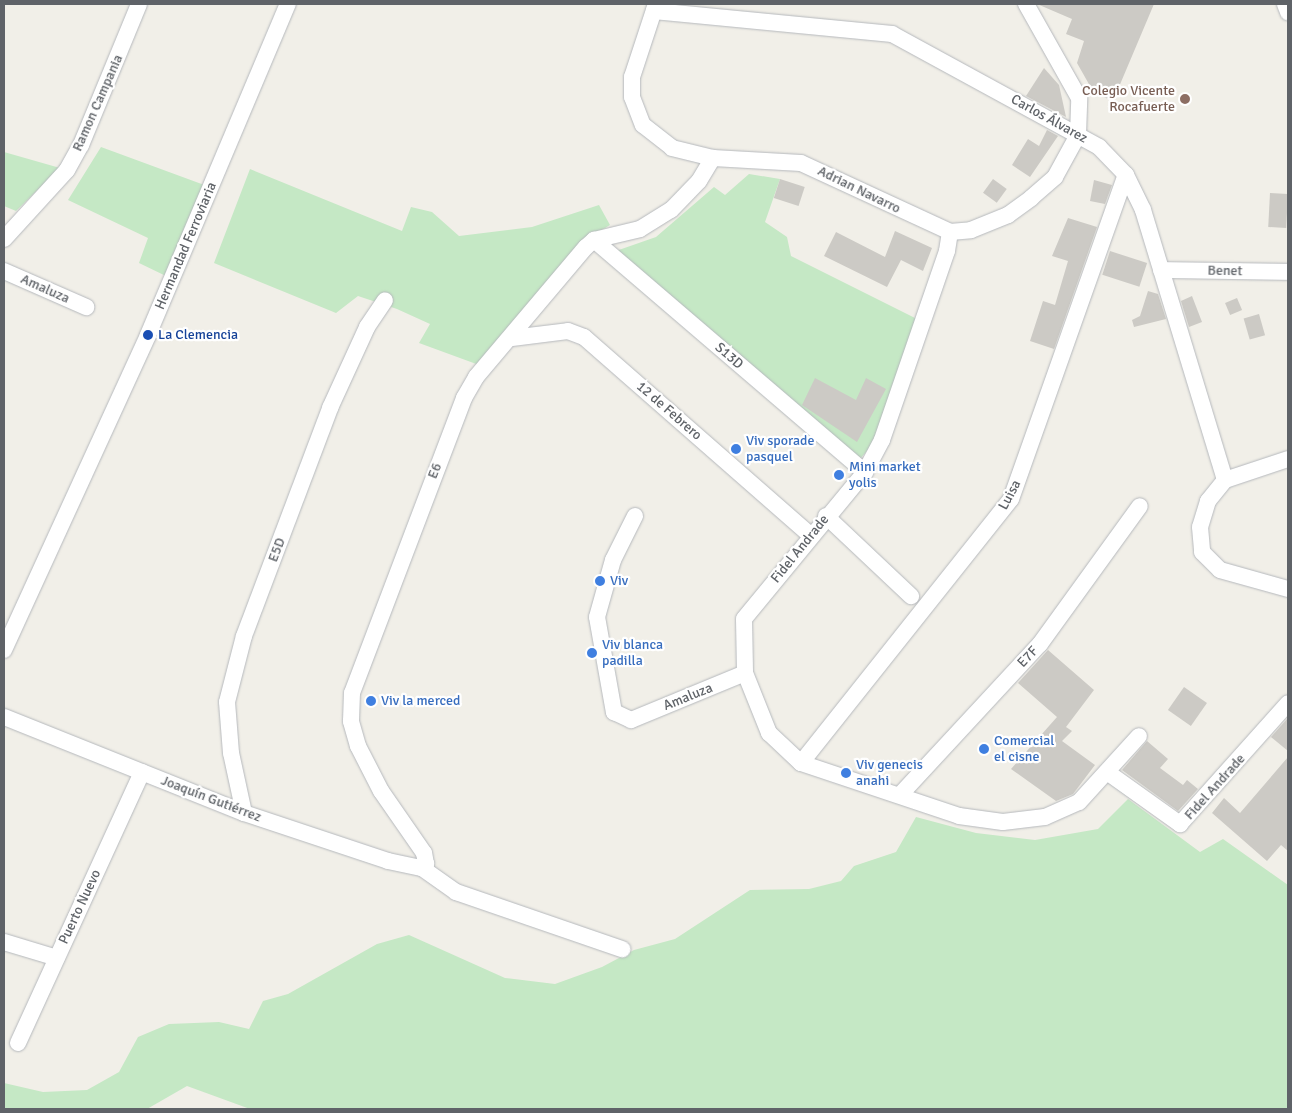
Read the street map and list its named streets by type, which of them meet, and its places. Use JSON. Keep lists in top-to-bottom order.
{
  "streets": {
    "street": [
      "Ramon Campania",
      "Carlos Álvarez",
      "Adrian Navarro",
      "Hermandad Ferroviaria",
      "Benet",
      "Amaluza",
      "S13D",
      "12 de Febrero",
      "E6",
      "Luisa",
      "Fidel Andrade",
      "E5D",
      "E7F",
      "Joaquín Gutiérrez",
      "Puerto Nuevo"
    ]
  },
  "crossings": [
    ["Carlos Álvarez", "Adrian Navarro"],
    ["Carlos Álvarez", "Benet"],
    ["Carlos Álvarez", "Luisa"],
    ["Adrian Navarro", "Fidel Andrade"],
    ["Amaluza", "Fidel Andrade"],
    ["S13D", "E6"],
    ["S13D", "Fidel Andrade"],
    ["12 de Febrero", "E6"],
    ["12 de Febrero", "Fidel Andrade"],
    ["E6", "Joaquín Gutiérrez"],
    ["Luisa", "Fidel Andrade"],
    ["Fidel Andrade", "E7F"],
    ["E5D", "Joaquín Gutiérrez"],
    ["Joaquín Gutiérrez", "Puerto Nuevo"]
  ],
  "places": [
    "Colegio Vicente Rocafuerte",
    "La Clemencia",
    "Viv sporade pasquel",
    "Mini market yolis",
    "Viv",
    "Viv blanca padilla",
    "Viv la merced",
    "Comercial el cisne",
    "Viv genecis anahi"
  ]
}
